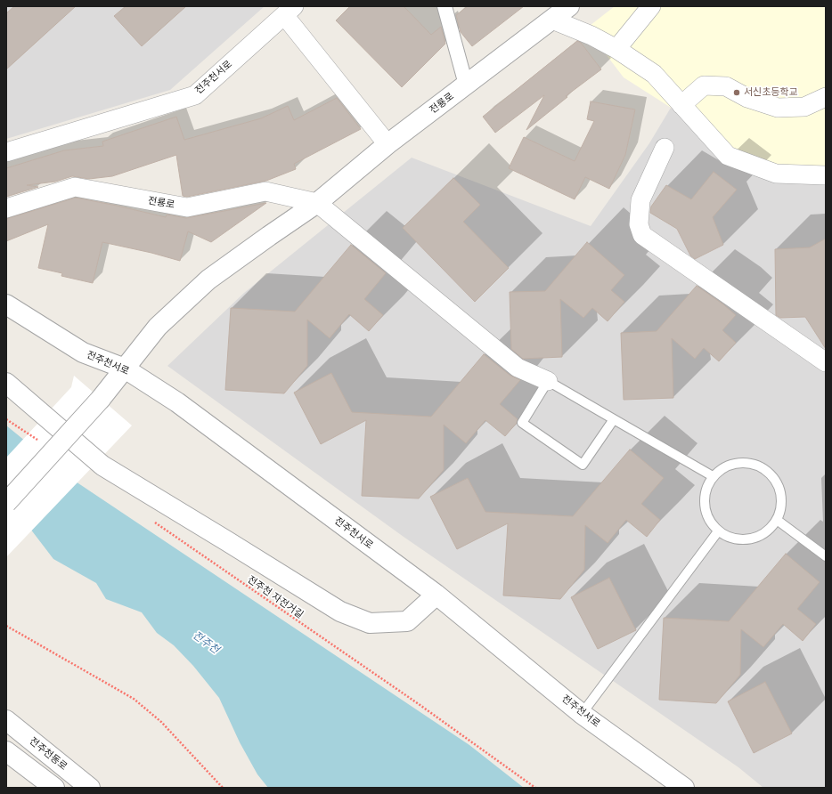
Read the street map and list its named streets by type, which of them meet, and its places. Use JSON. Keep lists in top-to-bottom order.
{
  "streets": {
    "street": ["전주천서로", "전룡로", "전주천동로"],
    "path": ["전주천 자전거길"]
  },
  "crossings": [
    ["전주천서로", "전룡로"]
  ],
  "water": ["전주천"],
  "places": ["서신초등학교"]
}
